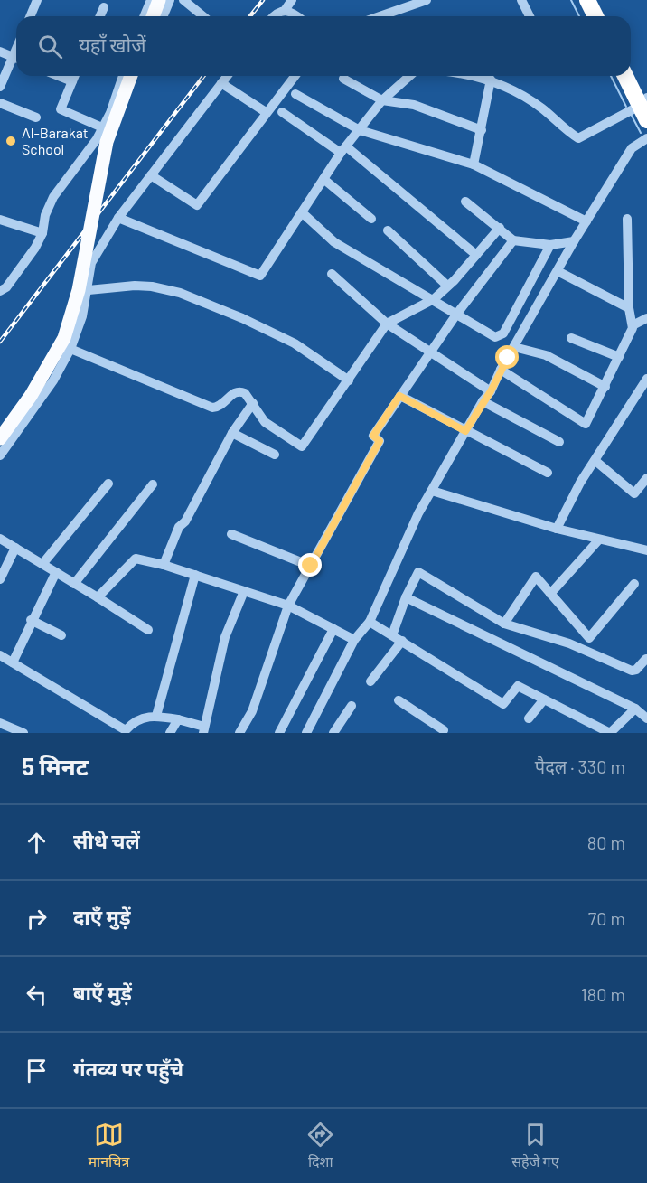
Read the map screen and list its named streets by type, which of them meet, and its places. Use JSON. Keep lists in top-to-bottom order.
{
  "places": ["Al-Barakat School"],
  "page": {
    "search": "यहाँ खोजें",
    "heading": ["5 मिनट", "पैदल · 330 m"],
    "list": [
      ["सीधे चलें", "80 m"],
      ["दाएँ मुड़ें", "70 m"],
      ["बाएँ मुड़ें", "180 m"],
      "गंतव्य पर पहुँचे"
    ],
    "nav": ["मानचित्र", "दिशा", "सहेजे गए"]
  }
}
